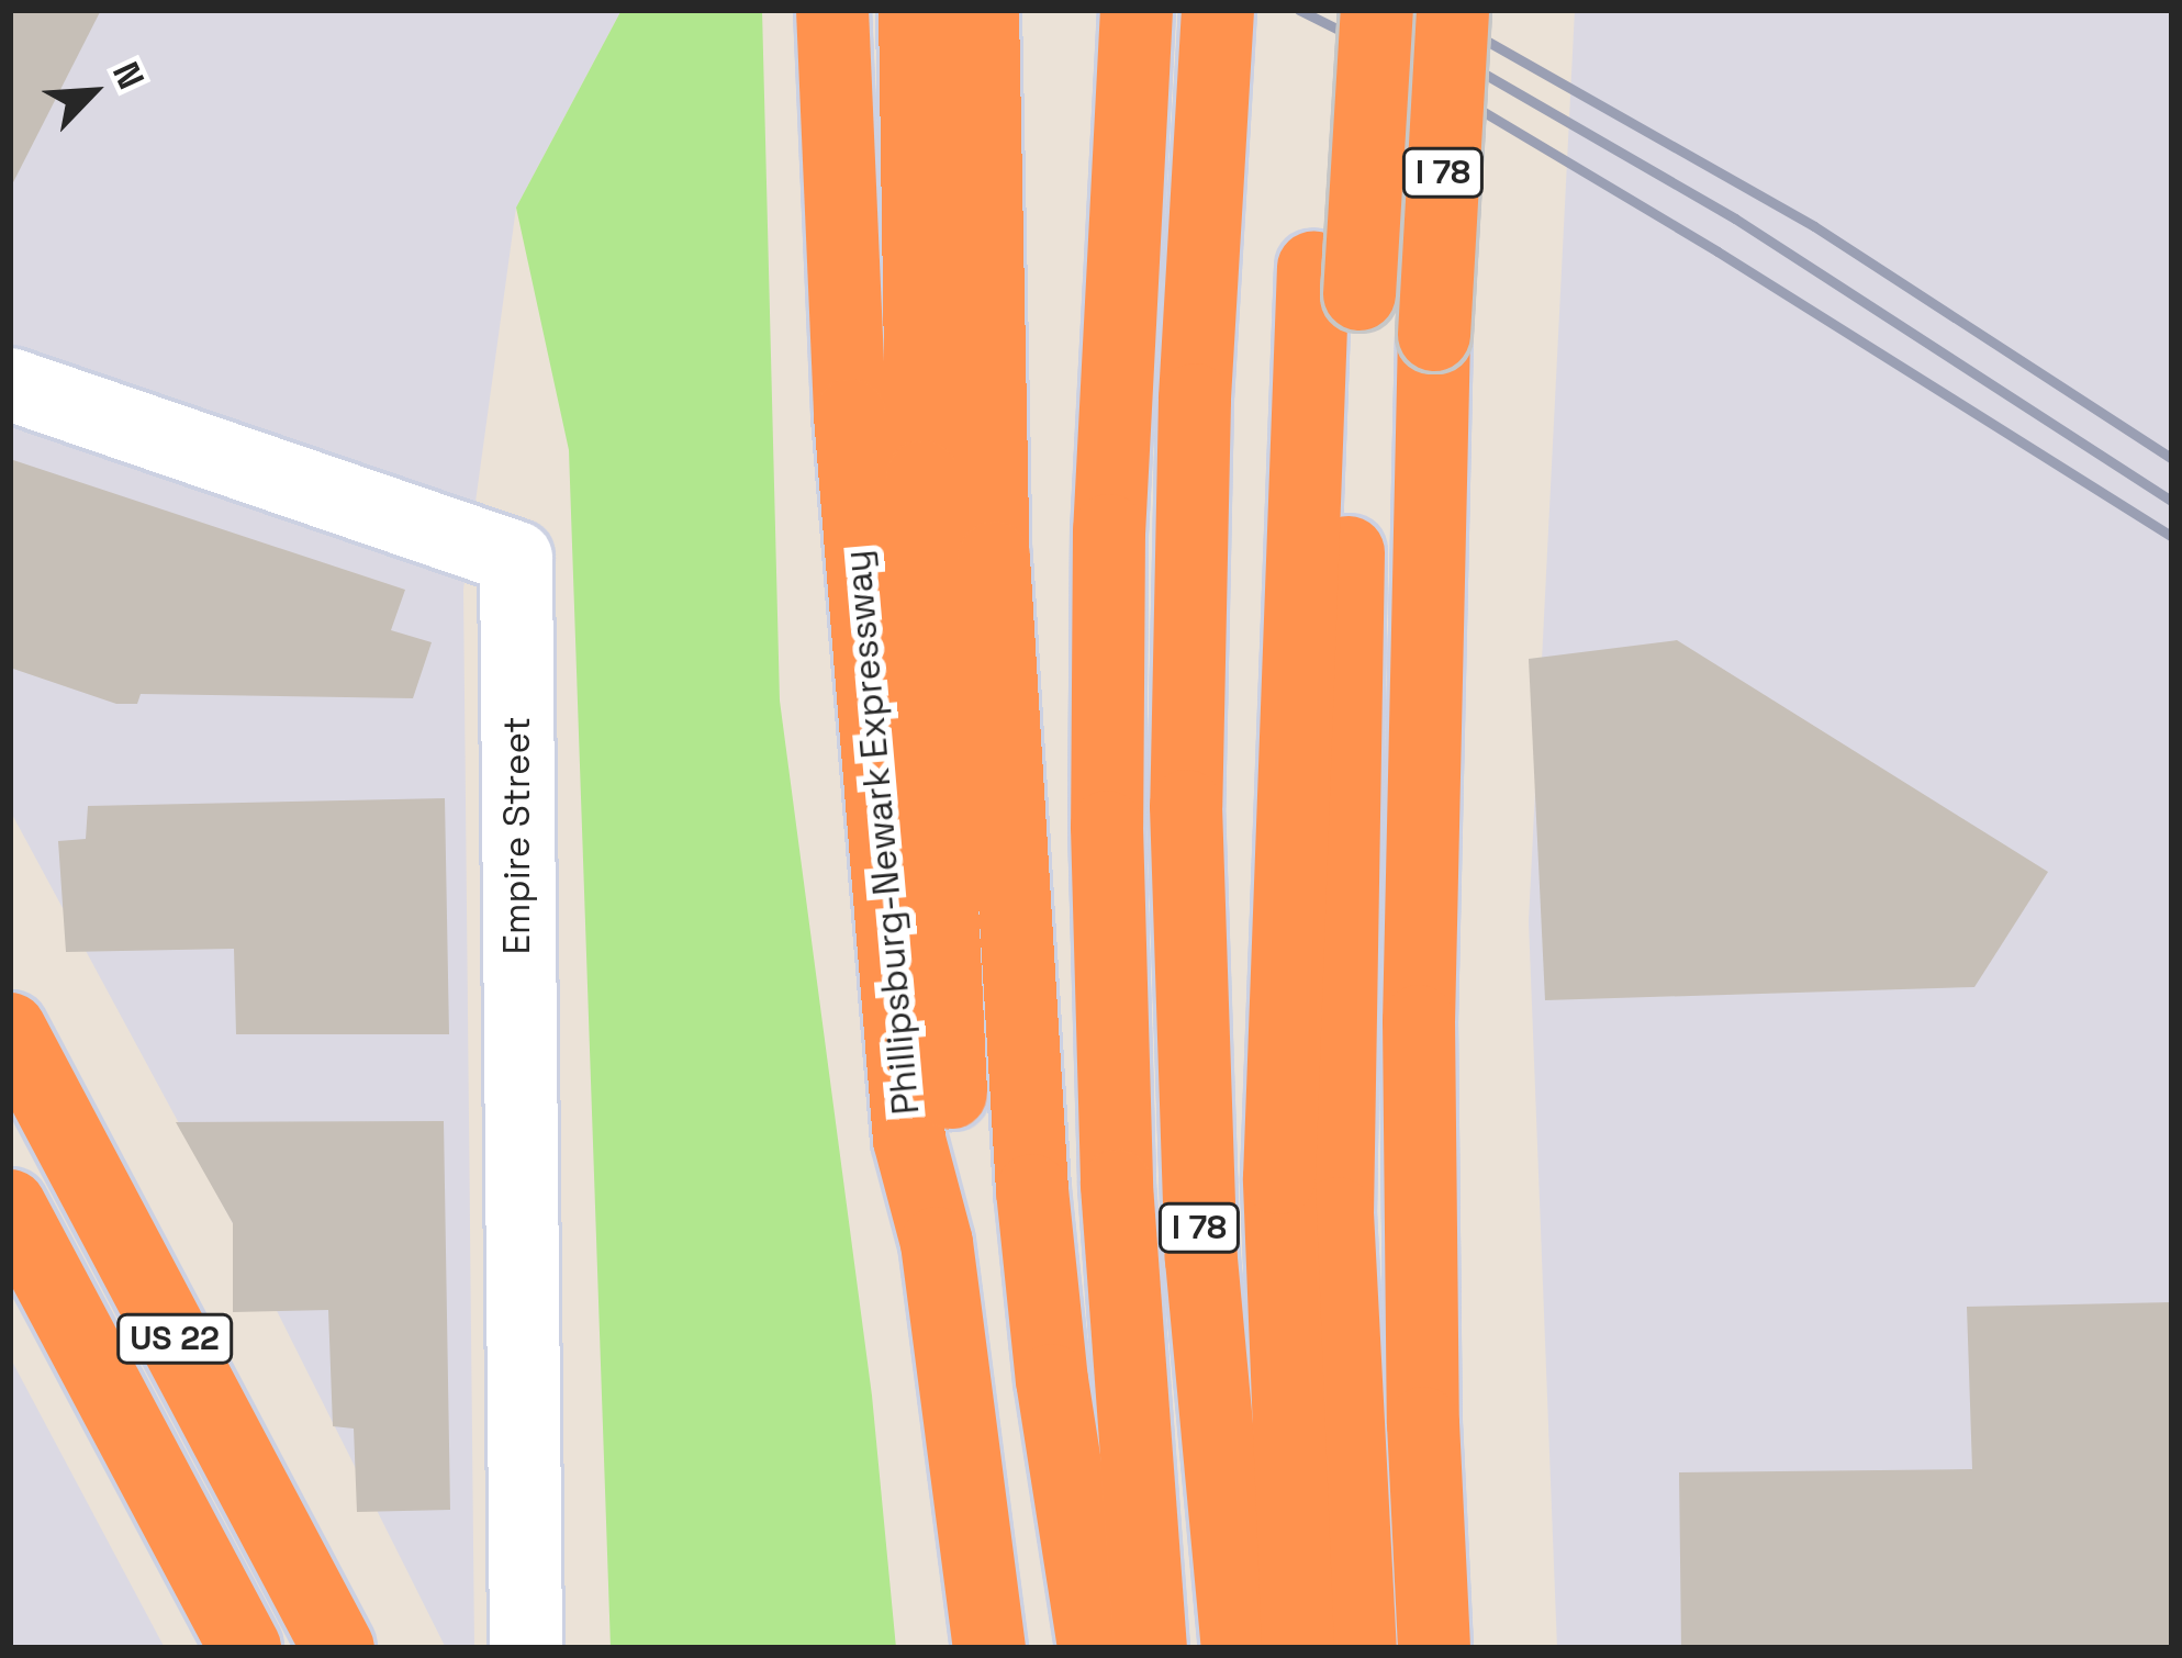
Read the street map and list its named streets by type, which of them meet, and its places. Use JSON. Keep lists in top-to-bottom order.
{
  "streets": {
    "highway": ["I 78", "Phillipsburg-Newark Expressway", "US 22"],
    "street": ["Empire Street"]
  },
  "north": "top right"
}
